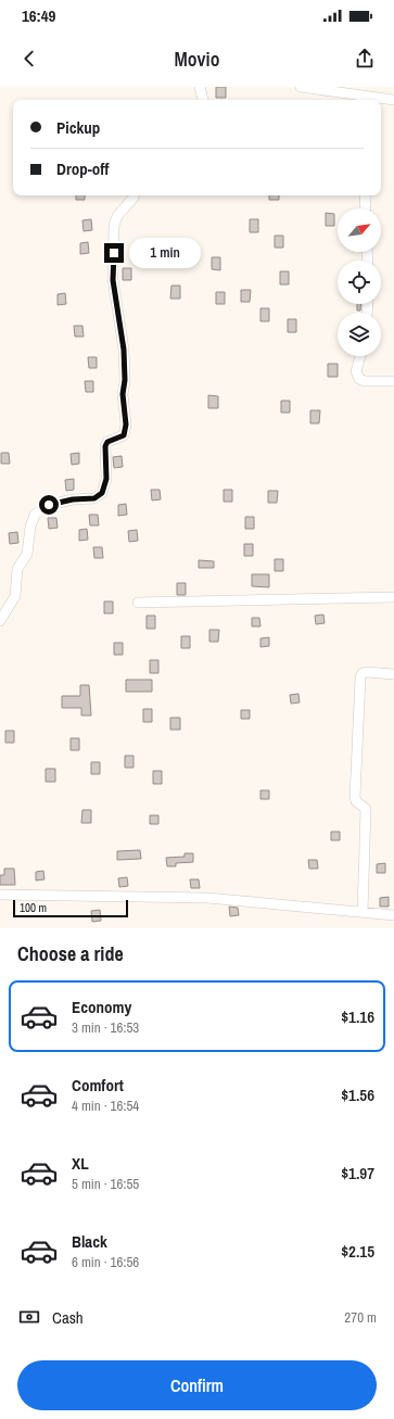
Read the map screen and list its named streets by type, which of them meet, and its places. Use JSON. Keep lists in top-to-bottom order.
{
  "scale_bar": "100 m",
  "north": "top right",
  "page": {
    "status": "16:49",
    "header": "Movio",
    "banner": ["Pickup", "Drop-off"],
    "bubble": "1 min",
    "scale": "100 m",
    "heading": "Choose a ride",
    "list": [
      {
        "name": "Economy",
        "note": "3 min · 16:53",
        "value": "$1.16"
      },
      {
        "name": "Comfort",
        "note": "4 min · 16:54",
        "value": "$1.56"
      },
      {
        "name": "XL",
        "note": "5 min · 16:55",
        "value": "$1.97"
      },
      {
        "name": "Black",
        "note": "6 min · 16:56",
        "value": "$2.15"
      }
    ],
    "pay": ["Cash", "270 m"],
    "buttons": "Confirm"
  }
}
